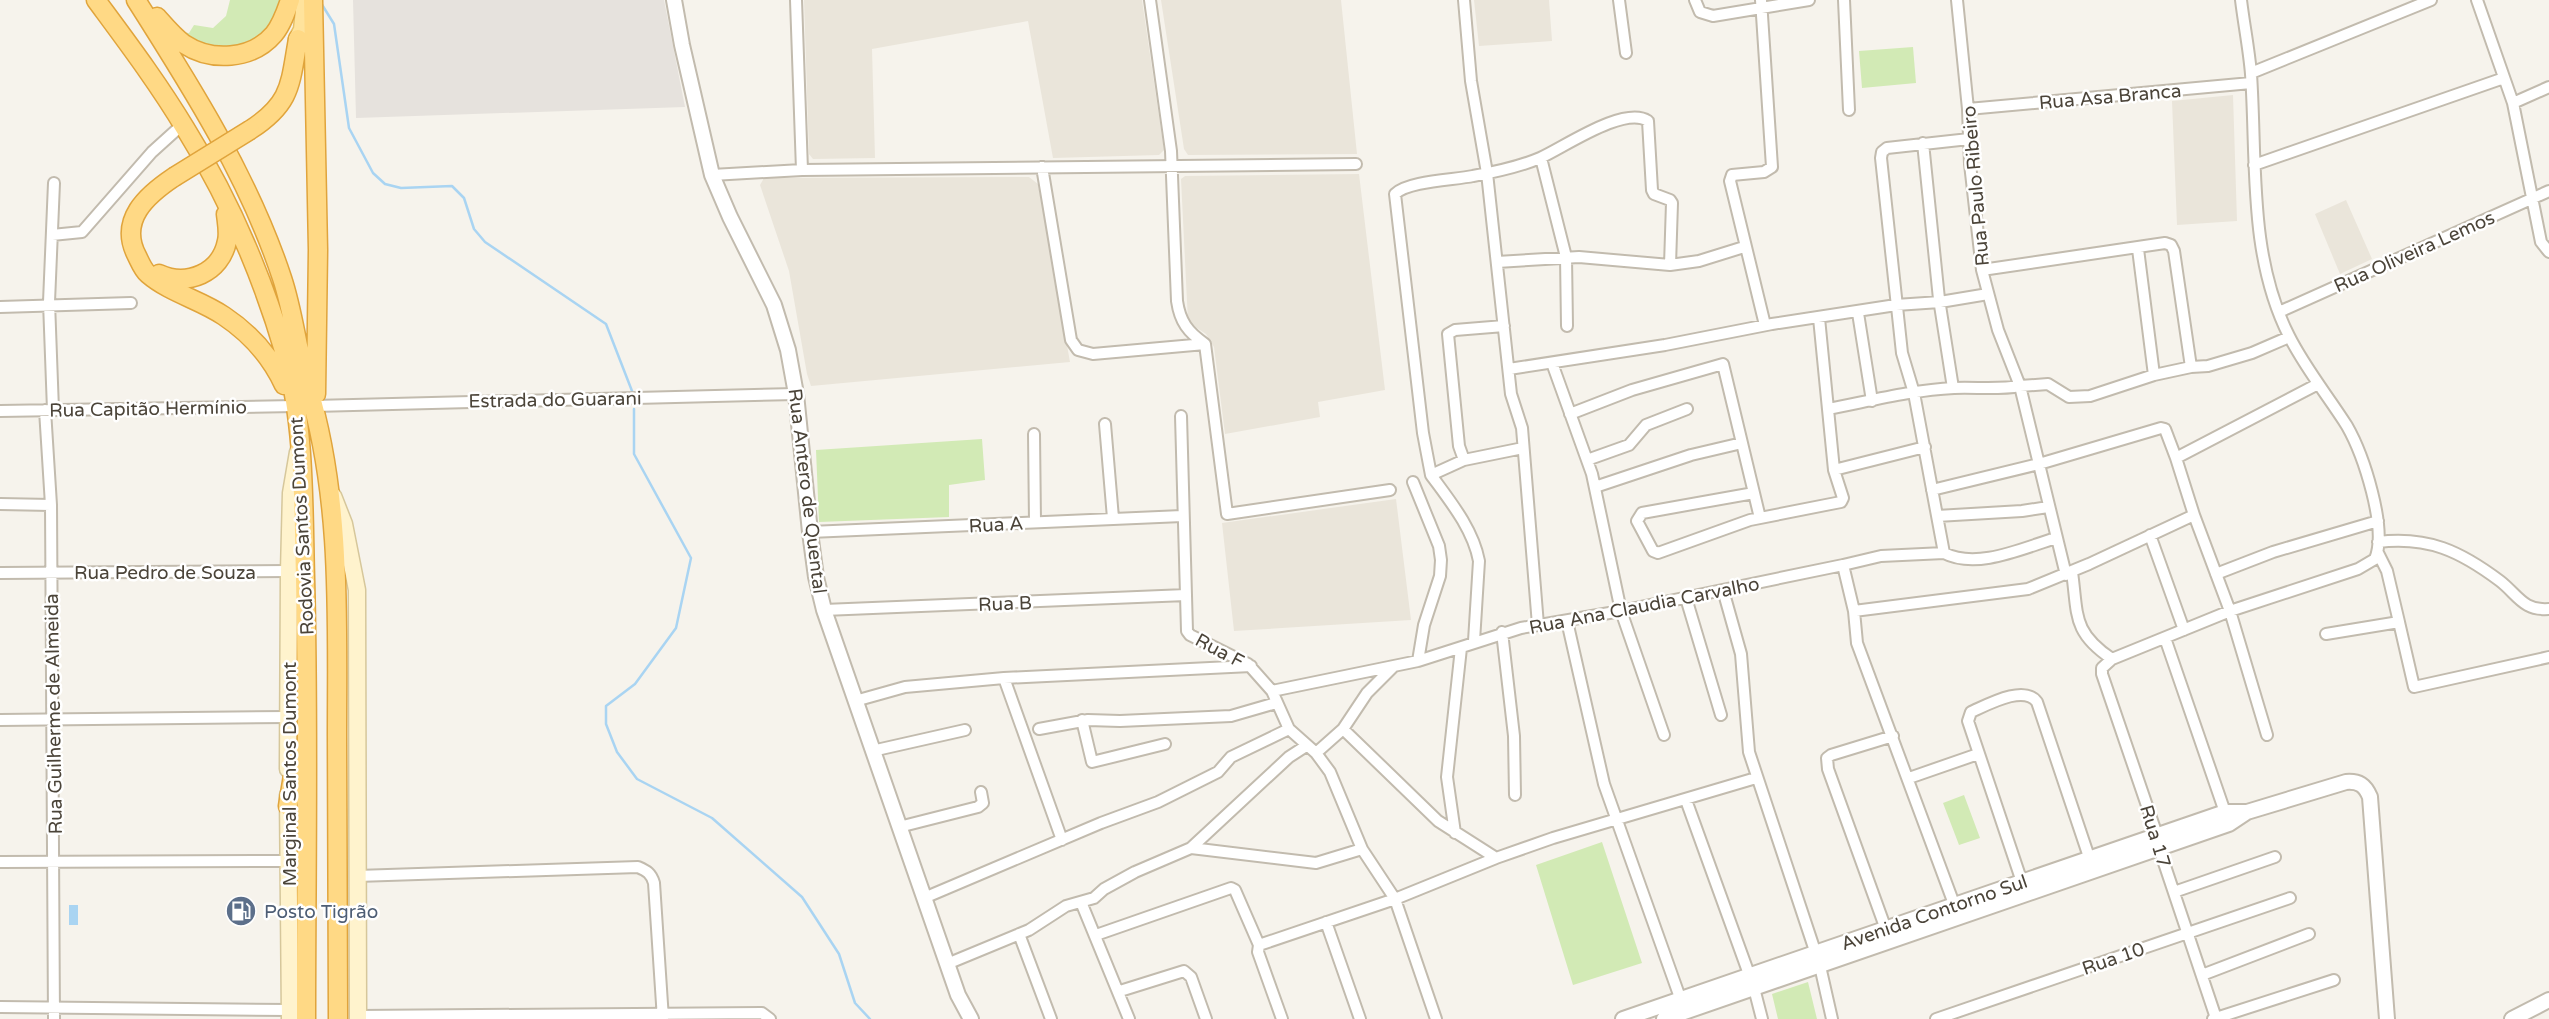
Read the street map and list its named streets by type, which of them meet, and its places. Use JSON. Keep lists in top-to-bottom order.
{
  "streets": {
    "highway": ["Rodovia Santos Dumont"],
    "main road": ["Marginal Santos Dumont"],
    "street": [
      "Rua Asa Branca",
      "Rua Paulo Ribeiro",
      "Rua Oliveira Lemos",
      "Estrada do Guarani",
      "Rua Capitão Hermínio",
      "Rua Antero de Quental",
      "Rua A",
      "Rua Pedro de Souza",
      "Rua B",
      "Rua Ana Claudia Carvalho",
      "Rua F",
      "Rua Guilherme de Almeida",
      "Rua 17",
      "Avenida Contorno Sul",
      "Rua 10"
    ]
  },
  "crossings": [
    ["Rua Asa Branca", "Rua Paulo Ribeiro"],
    ["Rua Paulo Ribeiro", "Rua Ana Claudia Carvalho"],
    ["Rua Paulo Ribeiro", "Rua 17"],
    ["Estrada do Guarani", "Rua Antero de Quental"],
    ["Estrada do Guarani", "Rodovia Santos Dumont"],
    ["Rua Capitão Hermínio", "Rodovia Santos Dumont"],
    ["Rua Capitão Hermínio", "Rua Guilherme de Almeida"],
    ["Rua Antero de Quental", "Rua A"],
    ["Rua Antero de Quental", "Rua B"],
    ["Rua A", "Rua F"],
    ["Rodovia Santos Dumont", "Marginal Santos Dumont"],
    ["Rua Pedro de Souza", "Rua Guilherme de Almeida"],
    ["Rua Pedro de Souza", "Marginal Santos Dumont"],
    ["Rua B", "Rua F"],
    ["Rua Ana Claudia Carvalho", "Rua F"],
    ["Rua 17", "Avenida Contorno Sul"],
    ["Rua 17", "Rua 10"]
  ],
  "places": {
    "fuel station": ["Posto Tigrão"]
  }
}
